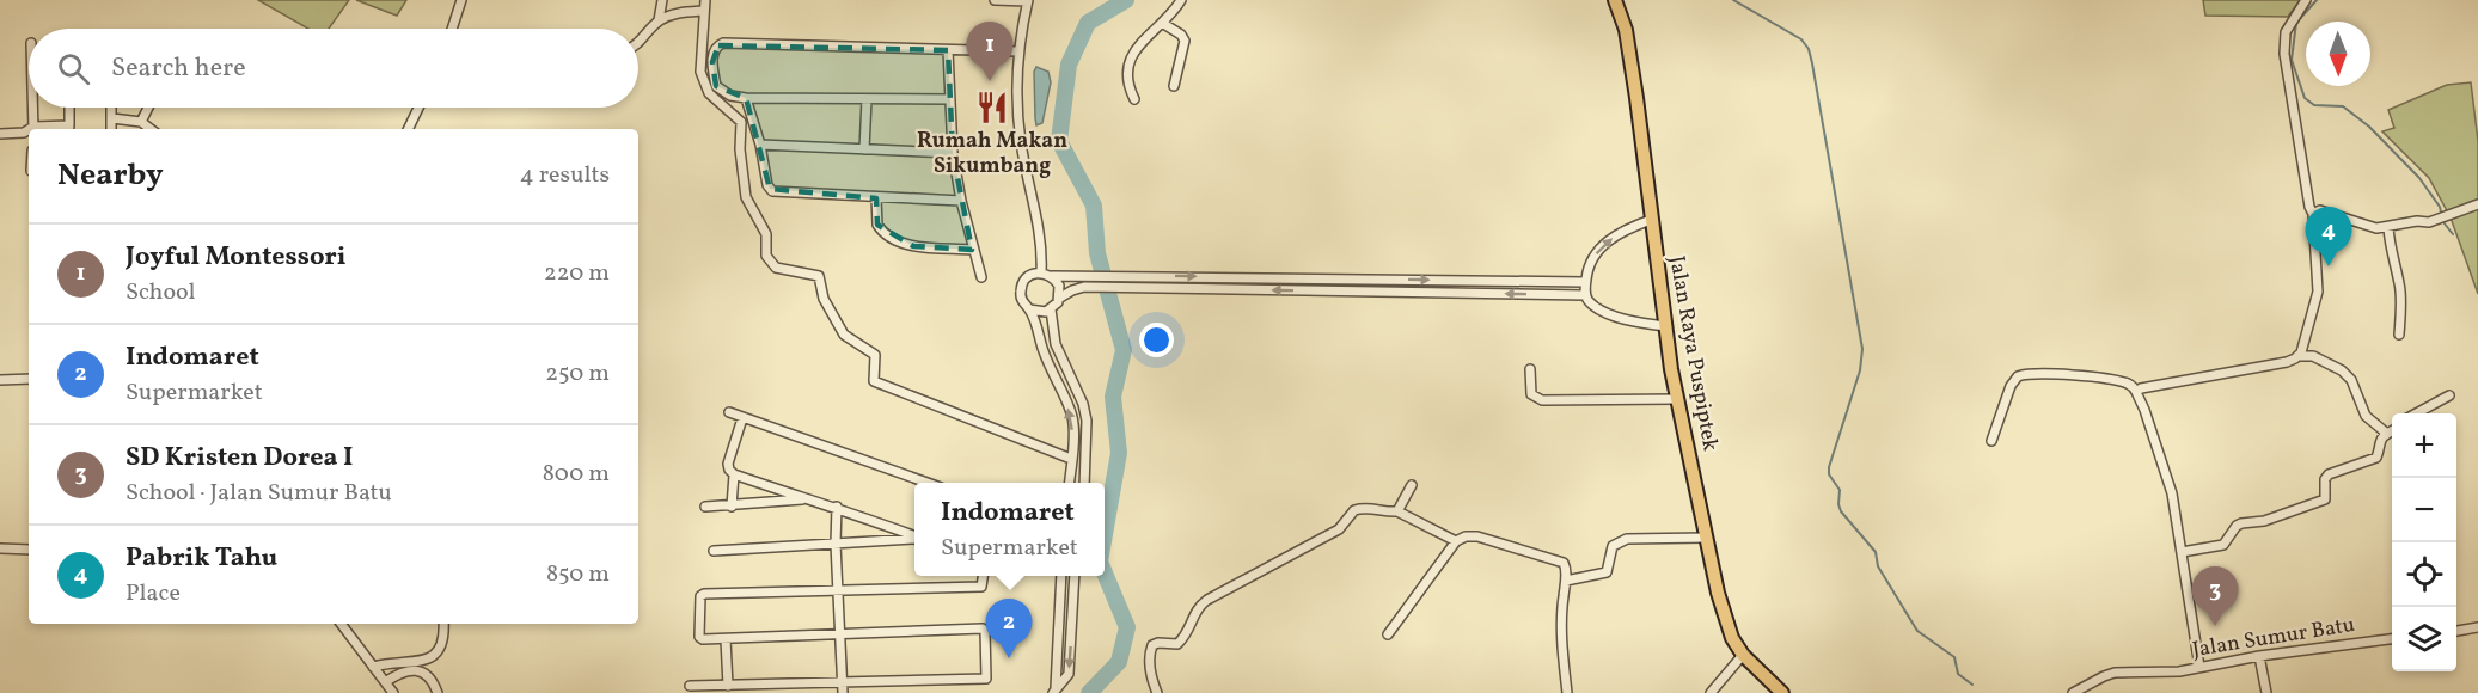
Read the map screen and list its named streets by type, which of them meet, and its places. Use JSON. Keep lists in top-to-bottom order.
{
  "streets": {
    "main road": ["Jalan Raya Puspiptek"],
    "street": ["Jalan Sumur Batu"]
  },
  "places": {
    "restaurant": ["Rumah Makan Sikumbang"]
  },
  "north": "bottom",
  "page": {
    "pins": [
      "1",
      "4",
      "3",
      "2"
    ],
    "search": "Search here",
    "heading": ["Nearby", "4 results"],
    "list": [
      {
        "mark": "1",
        "name": "Joyful Montessori",
        "note": "School",
        "value": "220 m"
      },
      {
        "mark": "2",
        "name": "Indomaret",
        "note": "Supermarket",
        "value": "250 m"
      },
      {
        "mark": "3",
        "name": "SD Kristen Dorea I",
        "note": "School · Jalan Sumur Batu",
        "value": "800 m"
      },
      {
        "mark": "4",
        "name": "Pabrik Tahu",
        "note": "Place",
        "value": "850 m"
      }
    ],
    "map_buttons": ["+", "−"],
    "popup": ["Indomaret", "Supermarket"]
  }
}
